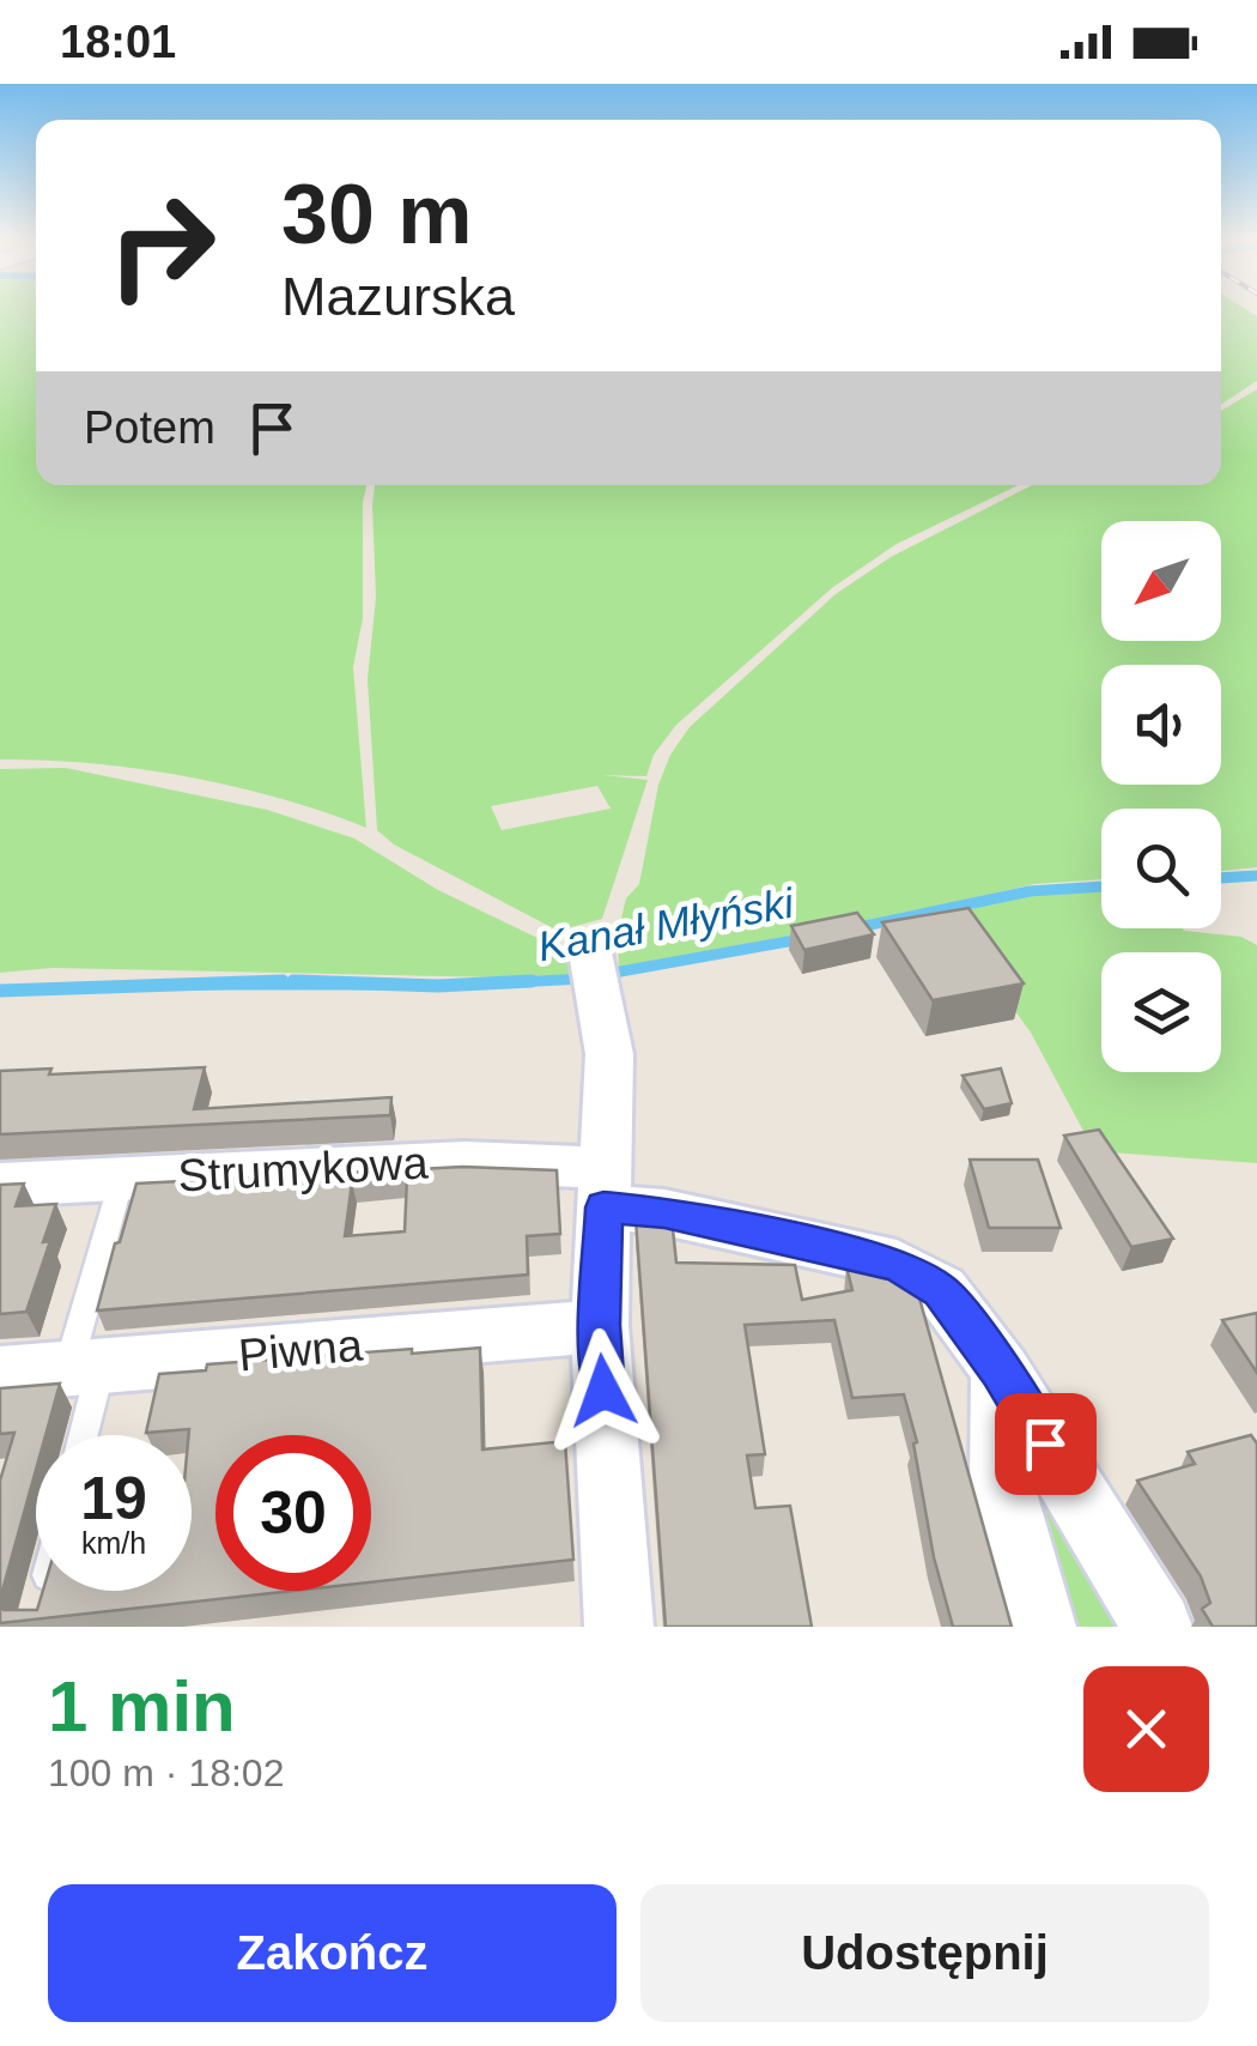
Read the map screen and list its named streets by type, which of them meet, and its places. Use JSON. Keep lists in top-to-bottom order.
{
  "streets": {
    "street": ["Strumykowa", "Piwna"]
  },
  "water": ["Kanał Młyński"],
  "north": "bottom left",
  "page": {
    "status": "18:01",
    "turn": ["30 m", "Mazurska"],
    "then": "Potem",
    "speed": "19 km/h",
    "limit": "30",
    "heading": ["1 min", "100 m · 18:02"],
    "buttons": ["Zakończ", "Udostępnij"]
  }
}
